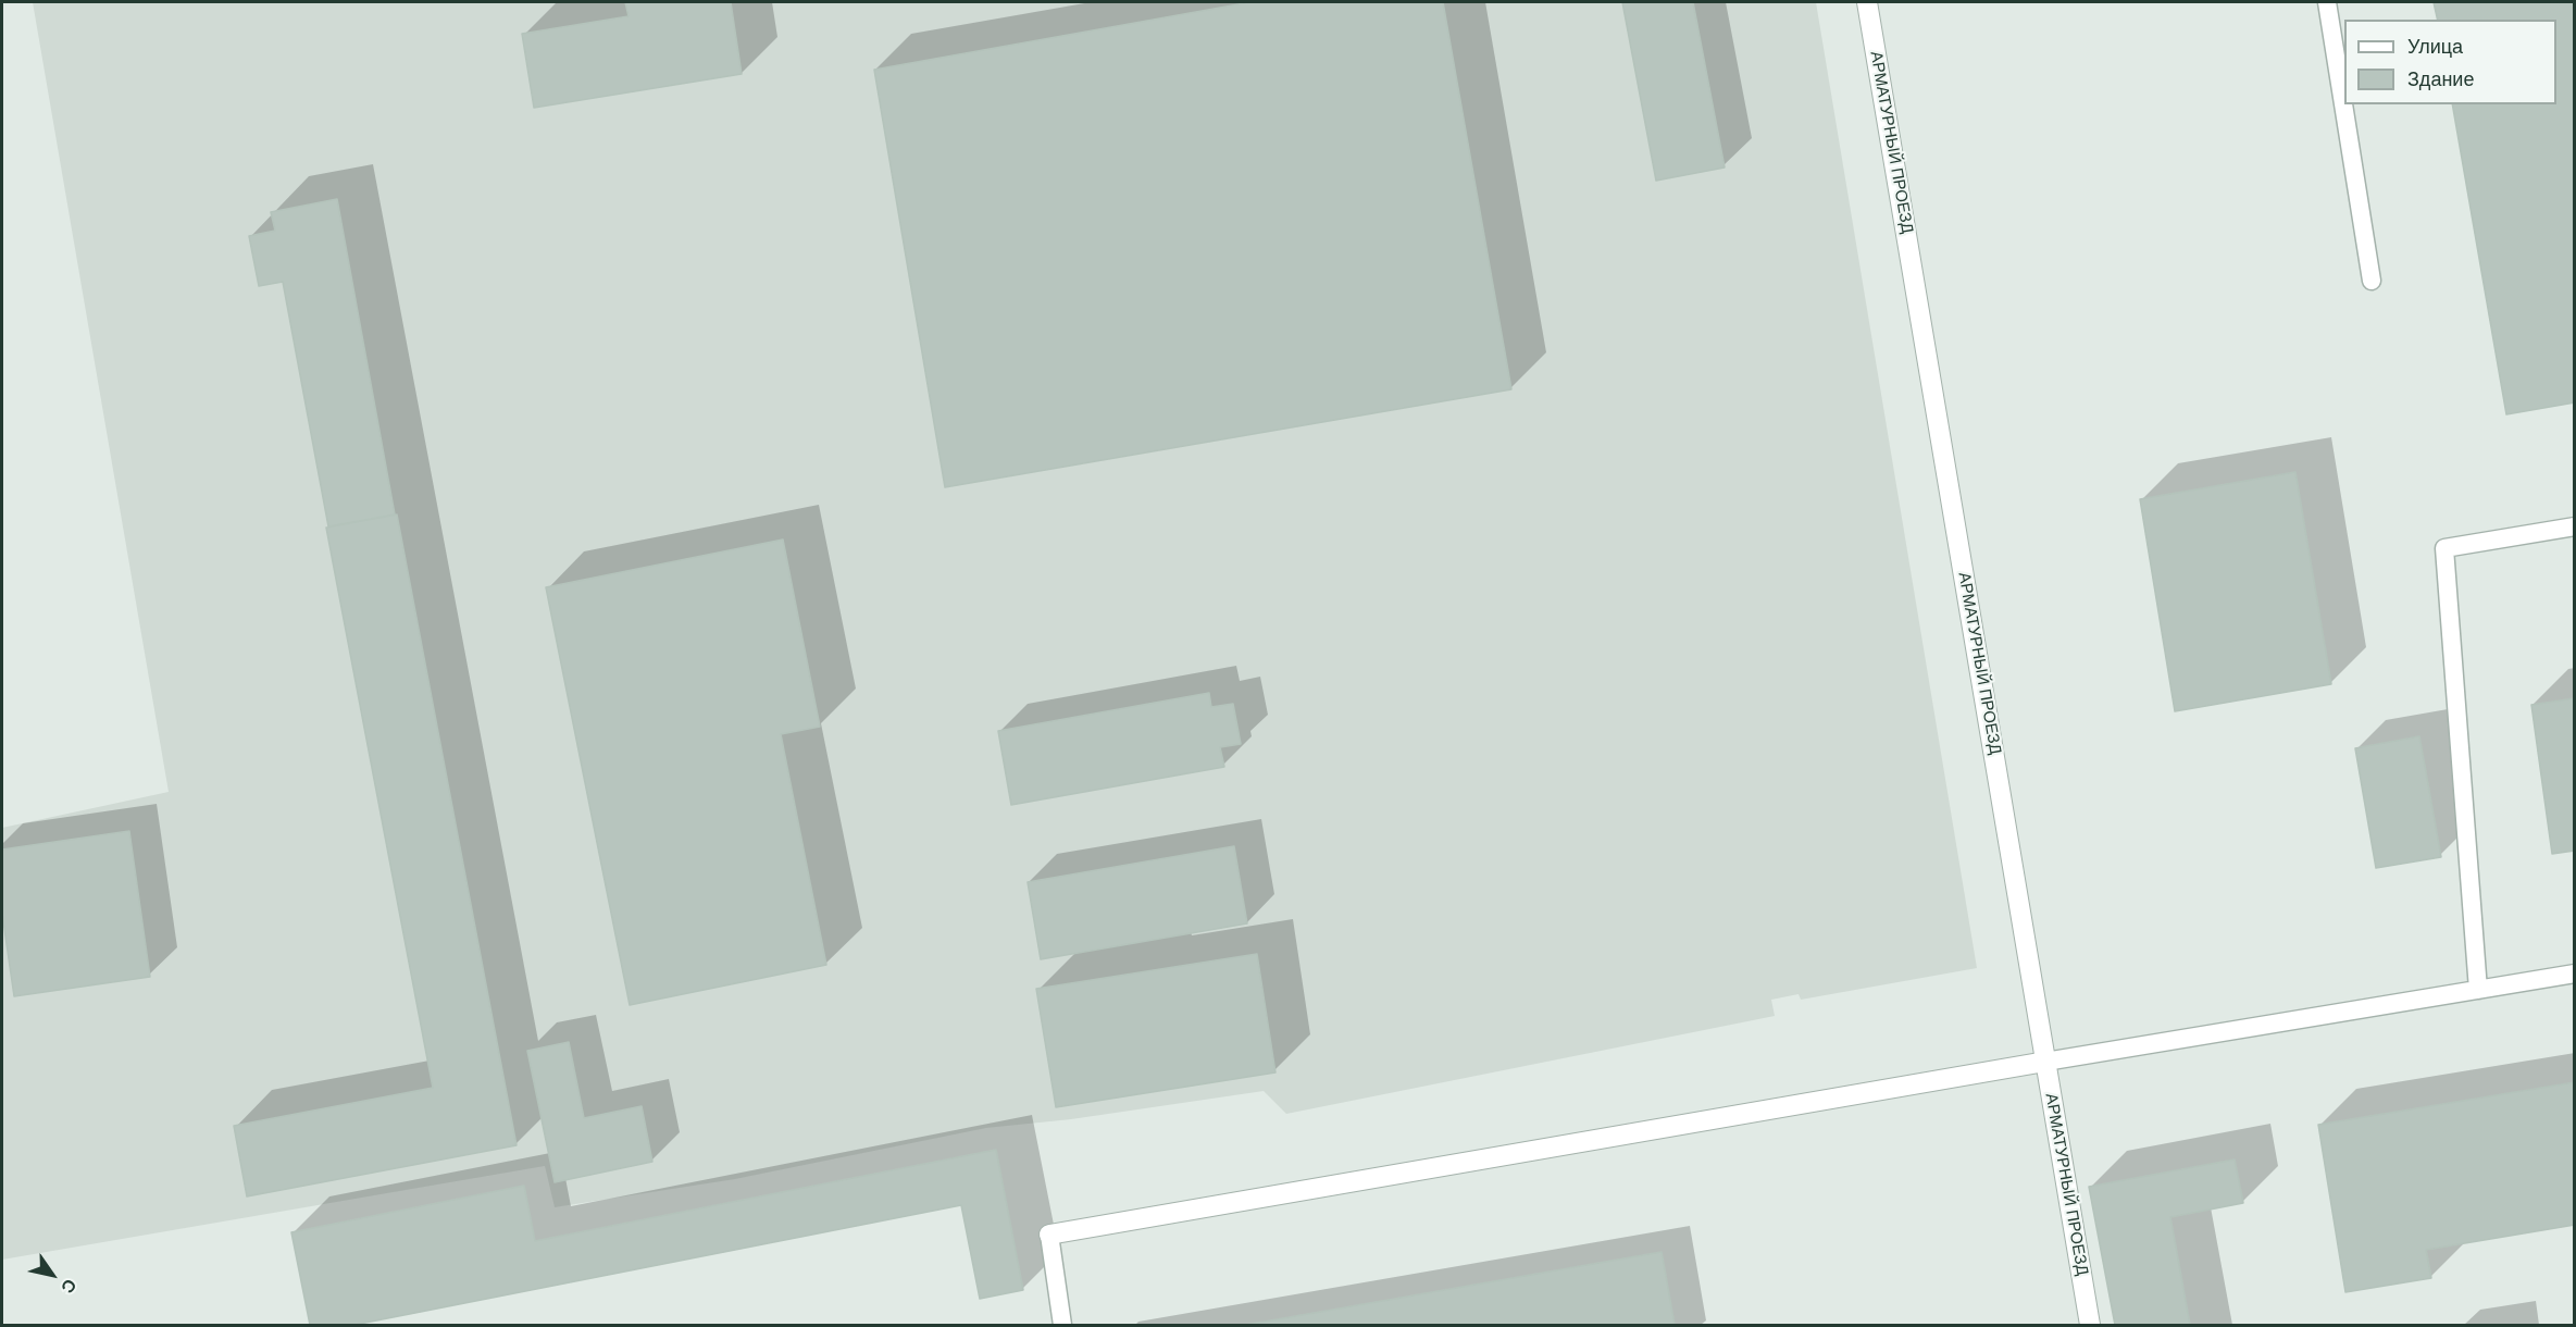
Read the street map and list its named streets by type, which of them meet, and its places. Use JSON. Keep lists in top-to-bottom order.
{
  "streets": {
    "street": ["АРМАТУРНЫЙ ПРОЕЗД"]
  },
  "legend": ["Улица", "Здание"],
  "north": "bottom right"
}
